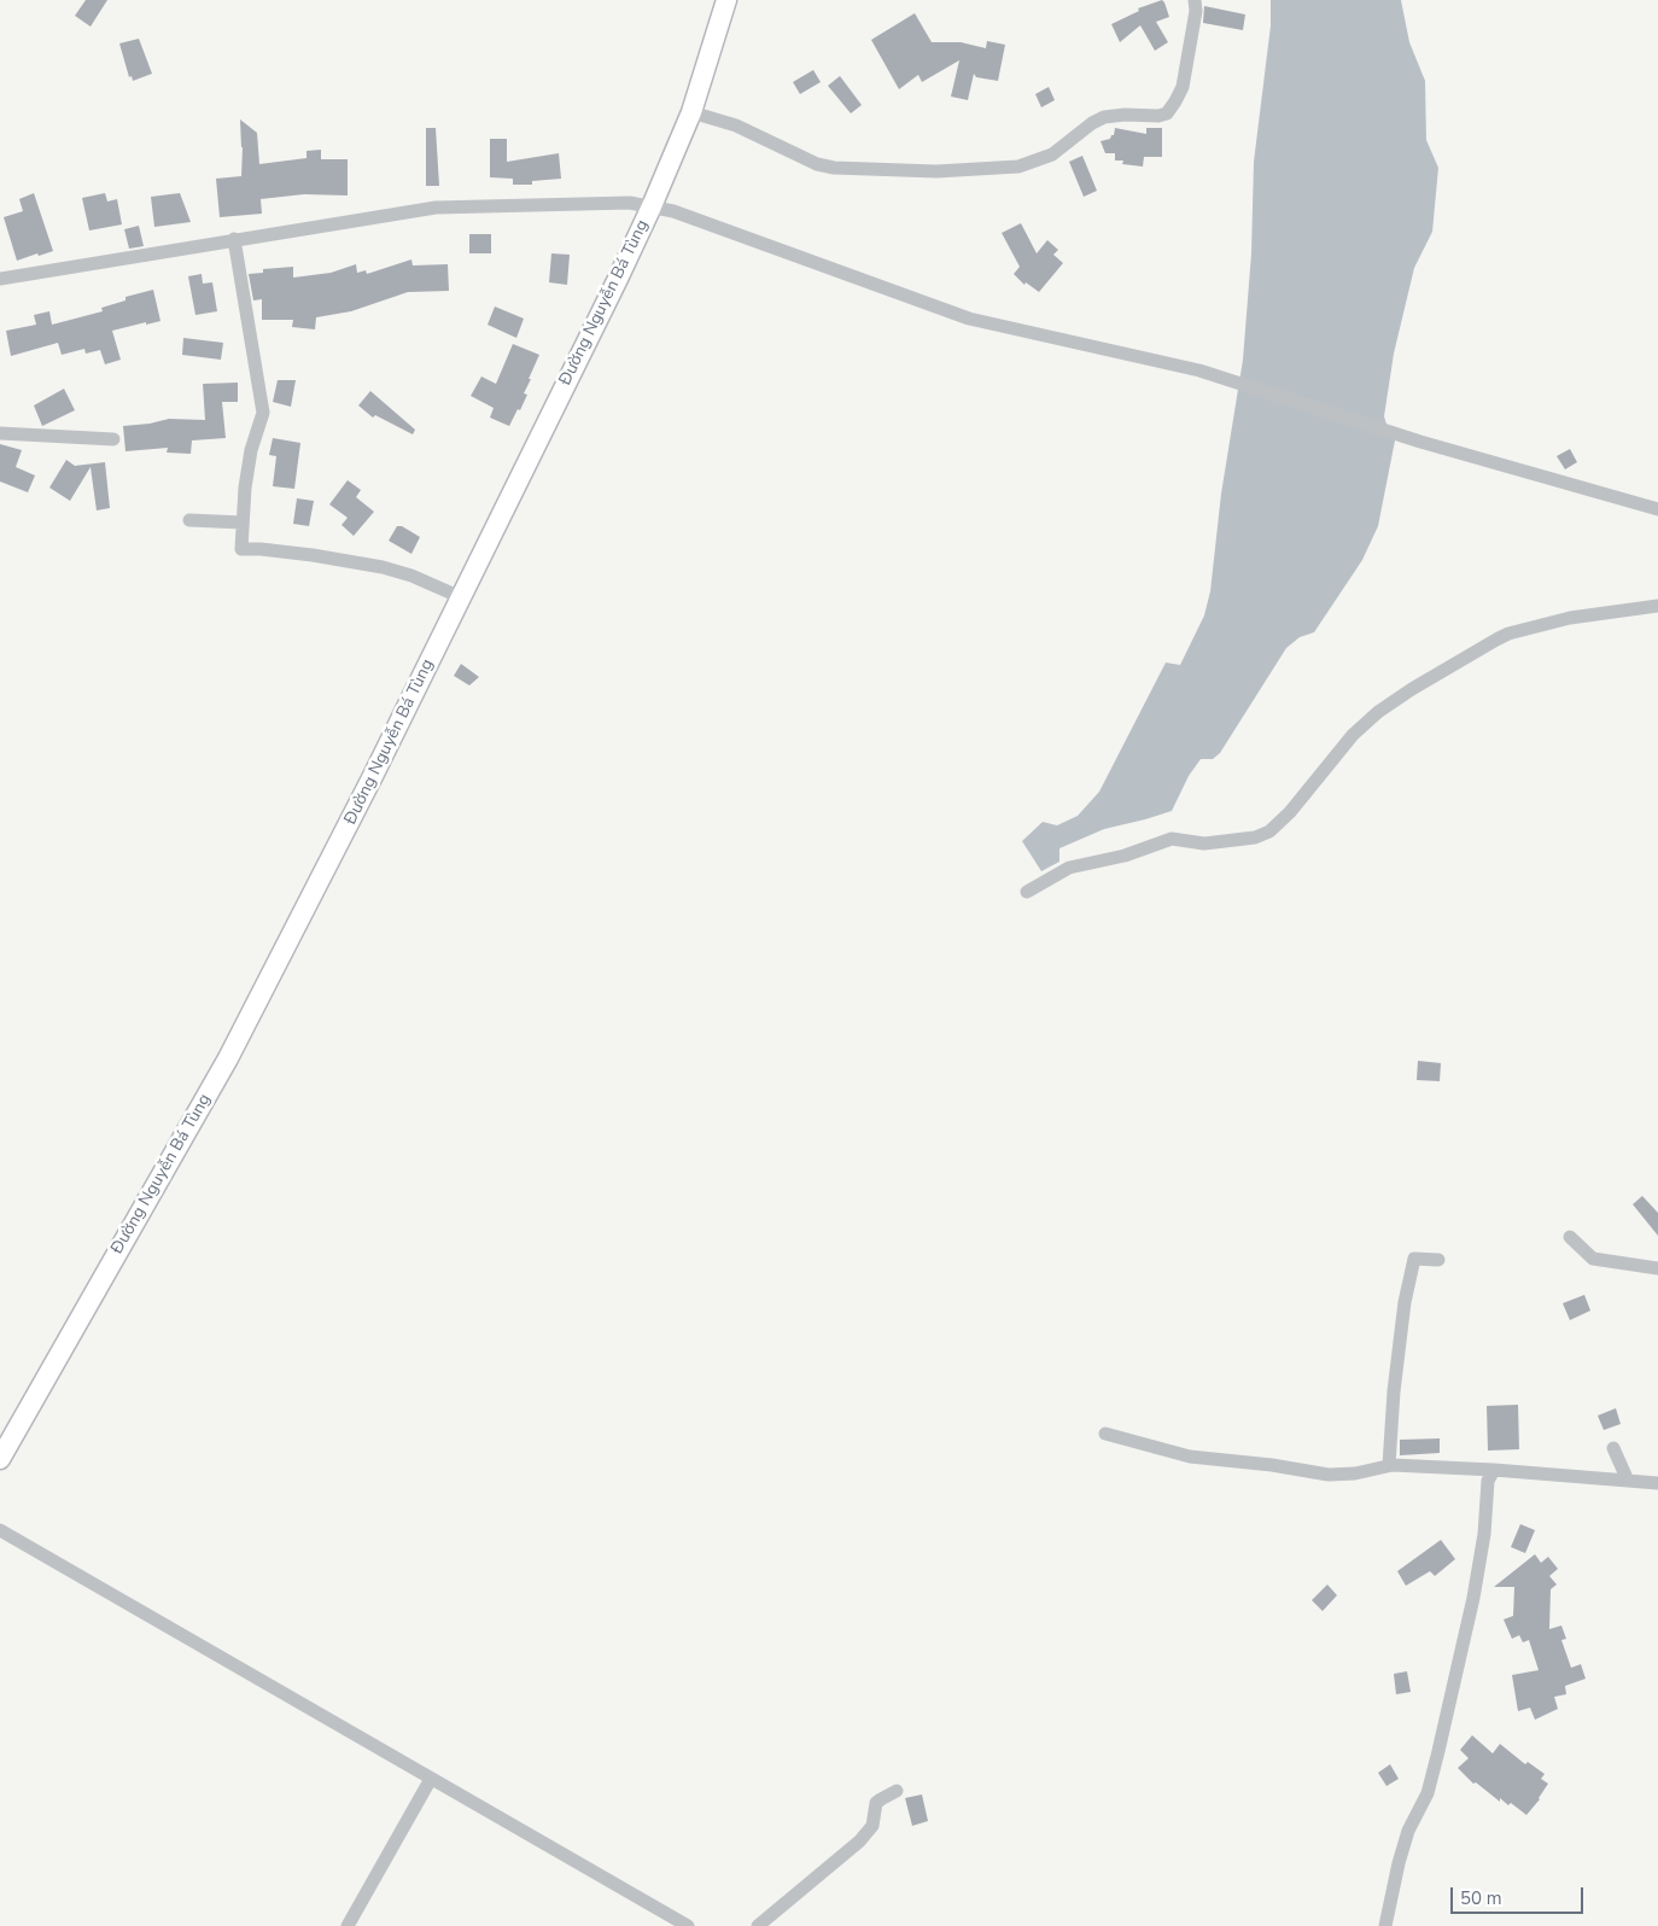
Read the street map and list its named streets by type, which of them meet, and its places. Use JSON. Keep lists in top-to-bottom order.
{
  "streets": {
    "main road": ["Đường Nguyễn Bá Tùng"]
  },
  "scale_bar": "50 m"
}
